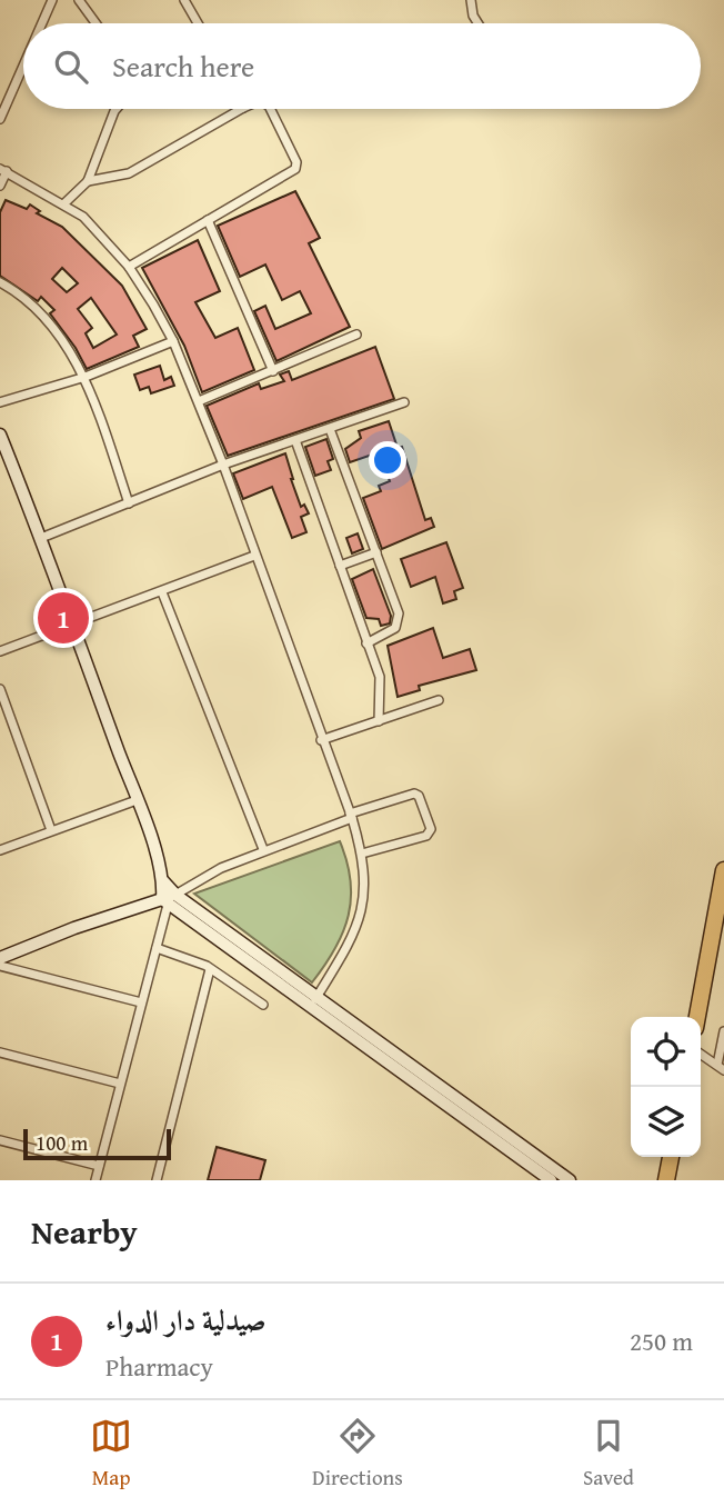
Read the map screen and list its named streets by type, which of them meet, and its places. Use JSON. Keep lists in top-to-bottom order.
{
  "scale_bar": "100 m",
  "page": {
    "search": "Search here",
    "pins": "1",
    "scale": "100 m",
    "heading": "Nearby",
    "list": [
      {
        "mark": "1",
        "name": "صيدلية دار الدواء",
        "note": "Pharmacy",
        "value": "250 m"
      }
    ],
    "nav": ["Map", "Directions", "Saved"]
  }
}
